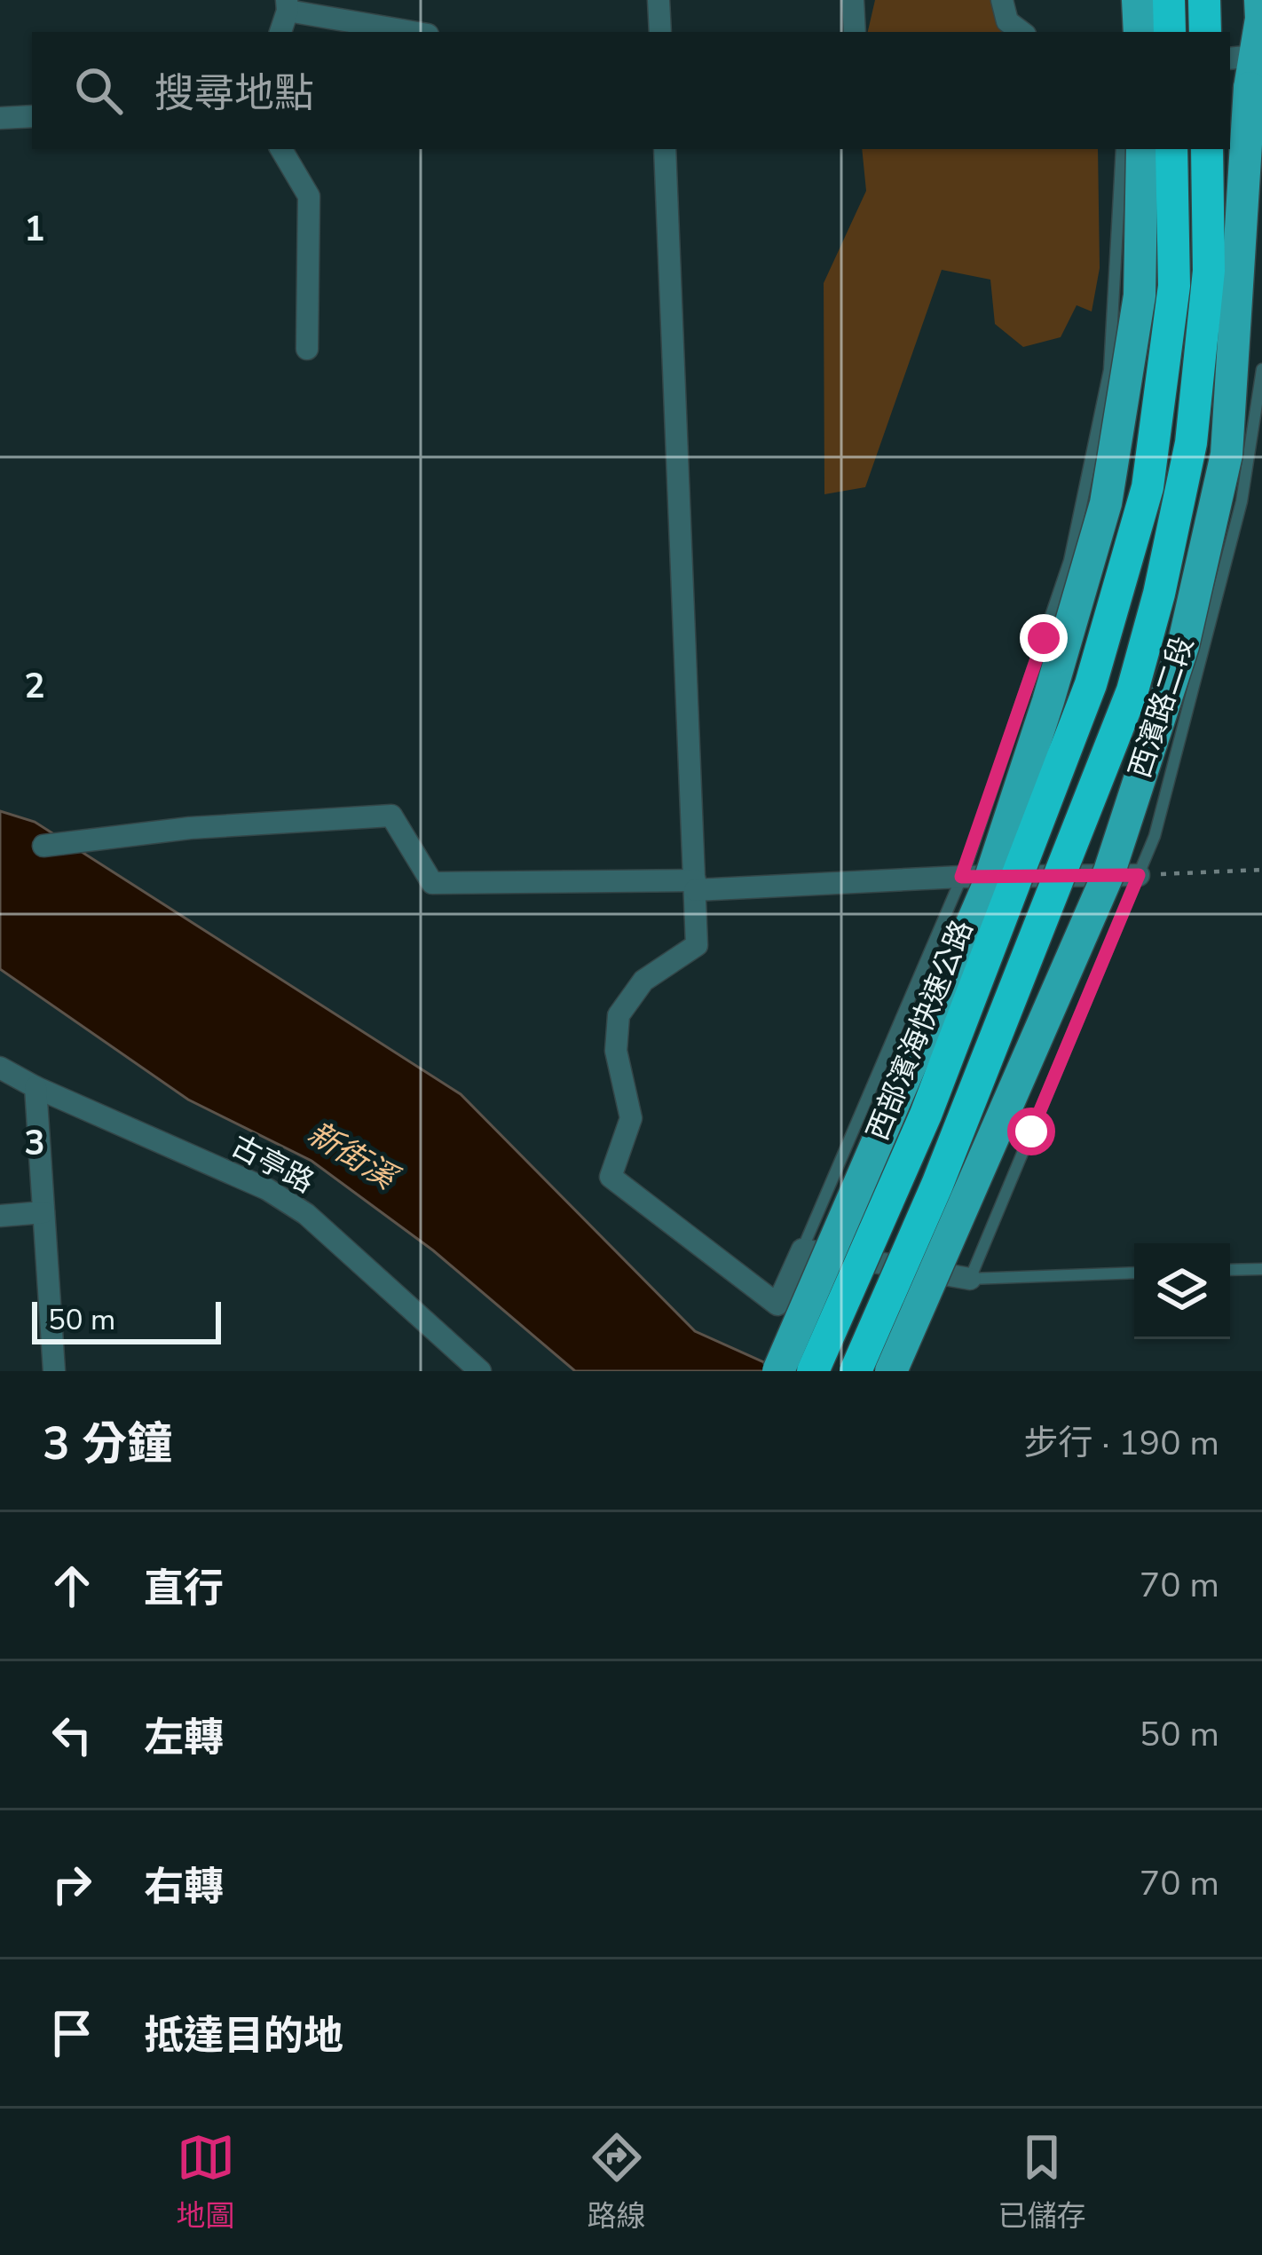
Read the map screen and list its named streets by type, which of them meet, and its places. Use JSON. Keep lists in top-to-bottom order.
{
  "streets": {
    "highway": ["西部濱海快速公路"],
    "main road": ["西濱路二段"],
    "street": ["古亭路"]
  },
  "water": ["新街溪"],
  "scale_bar": "50 m",
  "page": {
    "search": "搜尋地點",
    "scale": "50 m",
    "heading": ["3 分鐘", "步行 · 190 m"],
    "list": [
      ["直行", "70 m"],
      ["左轉", "50 m"],
      ["右轉", "70 m"],
      "抵達目的地"
    ],
    "nav": ["地圖", "路線", "已儲存"]
  },
  "grid": {
    "rows": ["1", "2", "3"]
  }
}
